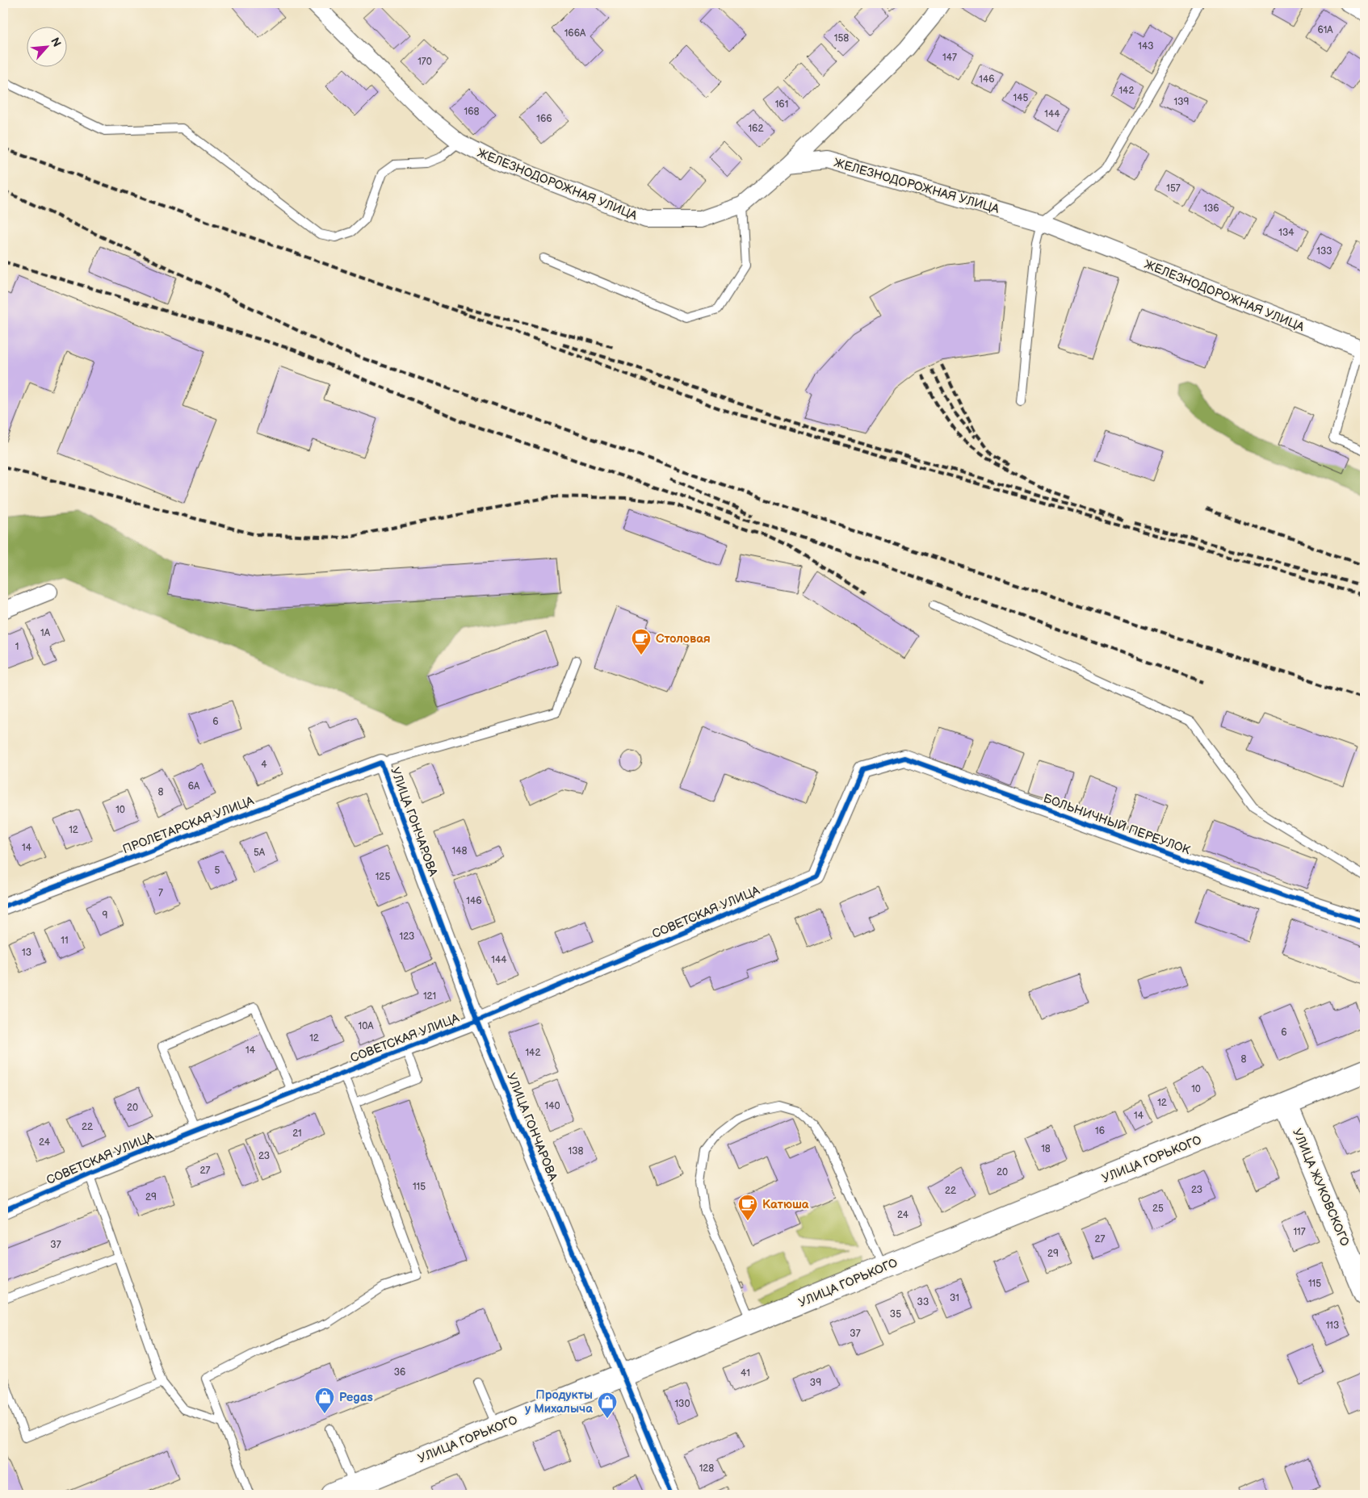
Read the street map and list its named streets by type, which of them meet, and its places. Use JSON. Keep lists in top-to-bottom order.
{
  "streets": {
    "street": [
      "ЖЕЛЕЗНОДОРОЖНАЯ УЛИЦА",
      "УЛИЦА ГОНЧАРОВА",
      "БОЛЬНИЧНЫЙ ПЕРЕУЛОК",
      "ПРОЛЕТАРСКАЯ УЛИЦА",
      "СОВЕТСКАЯ УЛИЦА",
      "УЛИЦА ГОРЬКОГО",
      "УЛИЦА ЖУКОВСКОГО"
    ]
  },
  "crossings": [
    ["УЛИЦА ГОНЧАРОВА", "ПРОЛЕТАРСКАЯ УЛИЦА"],
    ["УЛИЦА ГОНЧАРОВА", "СОВЕТСКАЯ УЛИЦА"],
    ["УЛИЦА ГОНЧАРОВА", "УЛИЦА ГОРЬКОГО"],
    ["БОЛЬНИЧНЫЙ ПЕРЕУЛОК", "СОВЕТСКАЯ УЛИЦА"],
    ["УЛИЦА ГОРЬКОГО", "УЛИЦА ЖУКОВСКОГО"]
  ],
  "places": {
    "cafe": ["Столовая", "Катюша"],
    "shop": ["Pegas", "Продукты у Михалыча"]
  },
  "house_numbers": [
    "61А",
    "166А",
    "158",
    "143",
    "147",
    "170",
    "146",
    "142",
    "145",
    "139",
    "161",
    "168",
    "144",
    "166",
    "162",
    "157",
    "136",
    "134",
    "133",
    "1А",
    "1",
    "6",
    "4",
    "6А",
    "8",
    "10",
    "12",
    "14",
    "148",
    "5А",
    "5",
    "125",
    "7",
    "146",
    "9",
    "123",
    "11",
    "13",
    "144",
    "121",
    "10А",
    "6",
    "12",
    "14",
    "142",
    "8",
    "10",
    "12",
    "140",
    "20",
    "14",
    "22",
    "16",
    "21",
    "24",
    "18",
    "138",
    "23",
    "27",
    "20",
    "115",
    "23",
    "22",
    "29",
    "25",
    "24",
    "117",
    "27",
    "37",
    "29",
    "115",
    "31",
    "33",
    "35",
    "113",
    "37",
    "36",
    "41",
    "39",
    "130",
    "128"
  ],
  "north": "top right"
}
